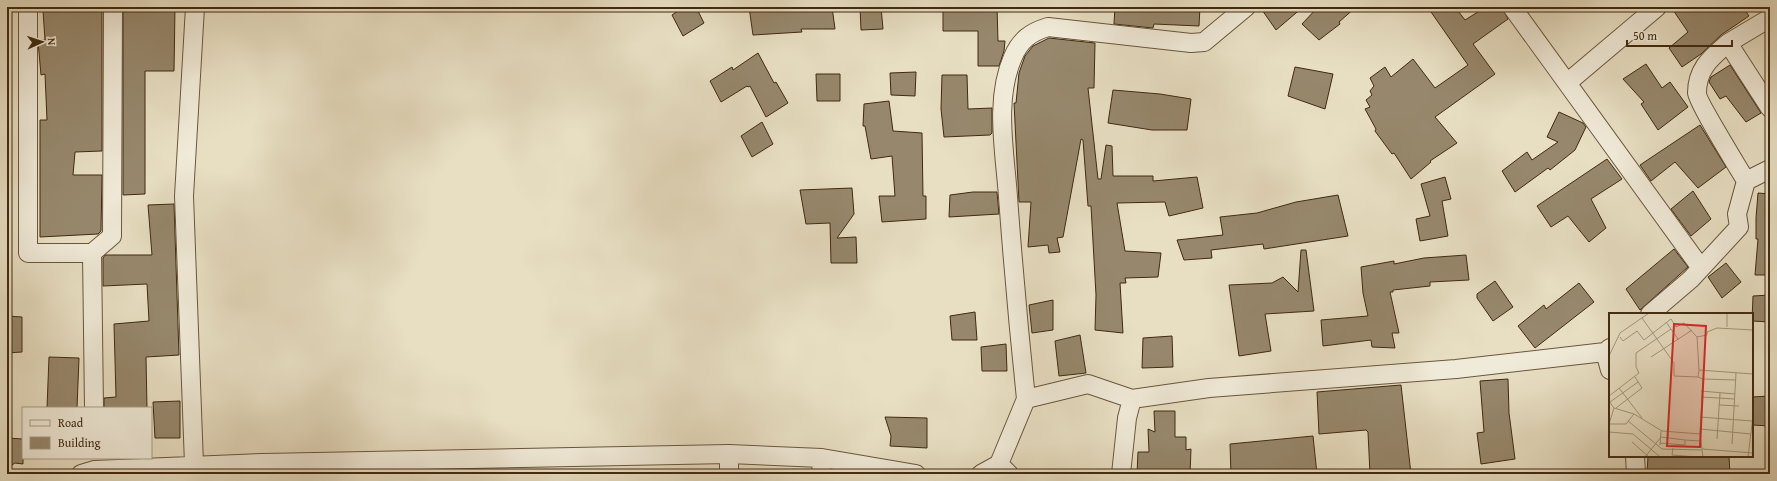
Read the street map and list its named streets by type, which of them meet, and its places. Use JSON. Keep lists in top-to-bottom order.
{
  "legend": ["Road", "Building"],
  "scale_bar": "50 m",
  "north": "right"
}
